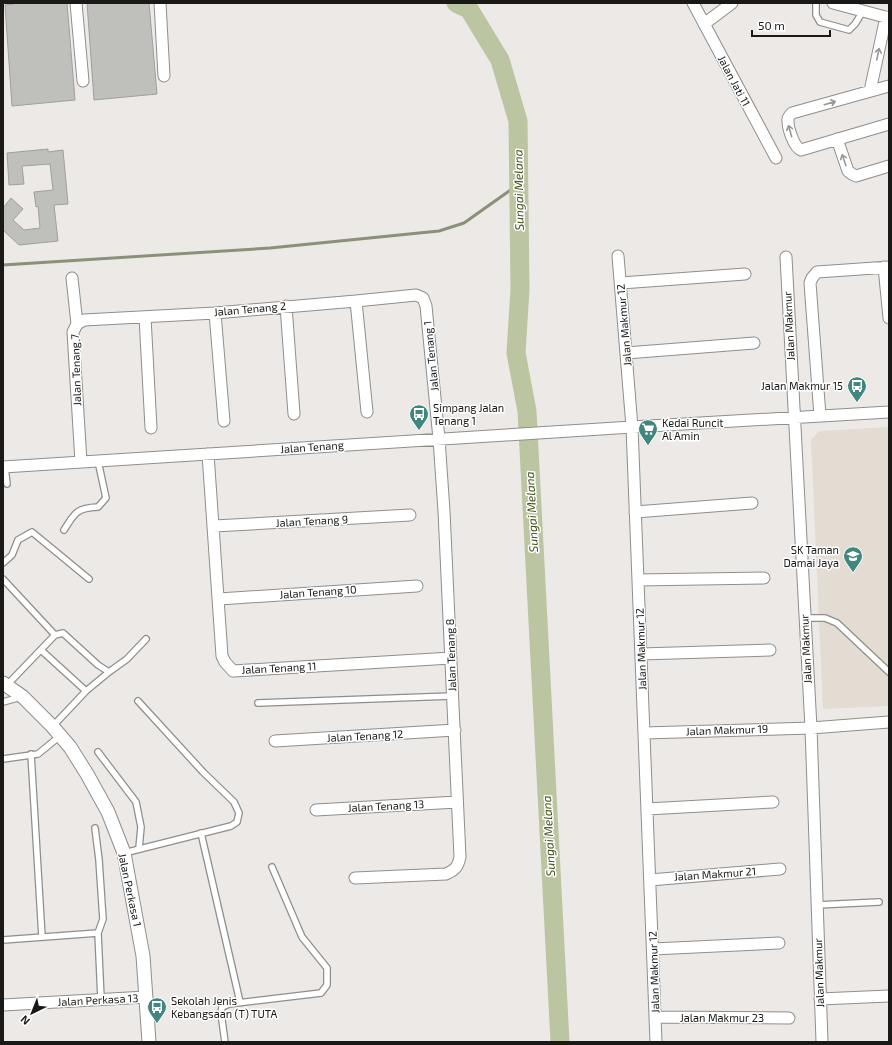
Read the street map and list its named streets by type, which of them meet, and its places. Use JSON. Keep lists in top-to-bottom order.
{
  "streets": {
    "street": [
      "Jalan Jati 11",
      "Jalan Tenang 2",
      "Jalan Makmur 12",
      "Jalan Makmur",
      "Jalan Tenang 1",
      "Jalan Tenang 7",
      "Jalan Tenang",
      "Jalan Tenang 9",
      "Jalan Tenang 10",
      "Jalan Tenang 8",
      "Jalan Tenang 11",
      "Jalan Makmur 19",
      "Jalan Tenang 12",
      "Jalan Tenang 13",
      "Jalan Makmur 21",
      "Jalan Perkasa 1",
      "Jalan Perkasa 13",
      "Jalan Makmur 23"
    ]
  },
  "crossings": [
    ["Jalan Tenang 2", "Jalan Tenang 1"],
    ["Jalan Tenang 2", "Jalan Tenang 7"],
    ["Jalan Makmur 12", "Jalan Tenang"],
    ["Jalan Makmur 12", "Jalan Makmur 19"],
    ["Jalan Makmur 12", "Jalan Makmur 21"],
    ["Jalan Makmur 12", "Jalan Makmur 23"],
    ["Jalan Makmur", "Jalan Makmur 19"],
    ["Jalan Tenang 1", "Jalan Tenang"],
    ["Jalan Tenang 1", "Jalan Tenang 8"],
    ["Jalan Tenang 7", "Jalan Tenang"],
    ["Jalan Tenang", "Jalan Tenang 8"],
    ["Jalan Tenang", "Jalan Tenang 11"],
    ["Jalan Tenang 9", "Jalan Tenang 11"],
    ["Jalan Tenang 10", "Jalan Tenang 11"],
    ["Jalan Tenang 8", "Jalan Tenang 11"],
    ["Jalan Tenang 8", "Jalan Tenang 12"],
    ["Jalan Tenang 8", "Jalan Tenang 13"],
    ["Jalan Perkasa 1", "Jalan Perkasa 13"]
  ],
  "water": ["Sungai Melana"],
  "places": {
    "bus stop": ["Jalan Makmur 15", "Simpang Jalan Tenang 1", "Sekolah Jenis Kebangsaan (T) TUTA"],
    "supermarket": ["Kedai Runcit Al Amin"],
    "school or university": ["SK Taman Damai Jaya"]
  },
  "scale_bar": "50 m",
  "north": "bottom left"
}
